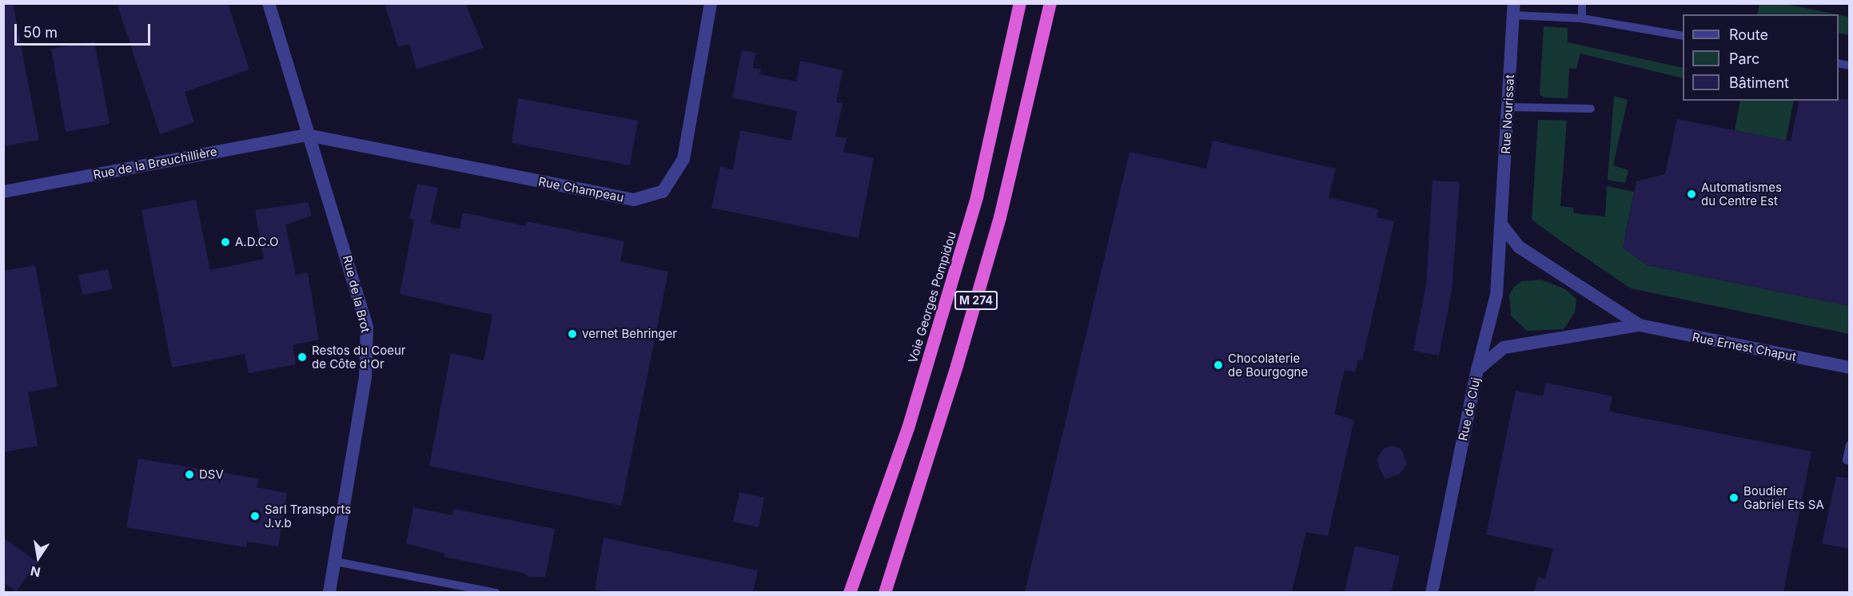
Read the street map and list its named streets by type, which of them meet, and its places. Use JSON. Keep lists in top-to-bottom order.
{
  "streets": {
    "highway": ["Voie Georges Pompidou", "M 274"],
    "street": [
      "Rue Nourissat",
      "Rue de la Breuchillière",
      "Rue Champeau",
      "Rue de la Brot",
      "Rue Ernest Chaput",
      "Rue de Cluj"
    ]
  },
  "crossings": [
    ["Rue Nourissat", "Rue Ernest Chaput"],
    ["Rue Nourissat", "Rue de Cluj"],
    ["Rue de la Breuchillière", "Rue Champeau"],
    ["Rue de la Breuchillière", "Rue de la Brot"],
    ["Rue Champeau", "Rue de la Brot"],
    ["Rue Ernest Chaput", "Rue de Cluj"]
  ],
  "places": [
    "Automatismes du Centre Est",
    "A.D.C.O",
    "vernet Behringer",
    "Restos du Coeur de Côte d'Or",
    "Chocolaterie de Bourgogne",
    "DSV",
    "Boudier Gabriel Ets SA",
    "Sarl Transports J.v.b"
  ],
  "legend": ["Route", "Parc", "Bâtiment"],
  "scale_bar": "50 m",
  "north": "bottom"
}
